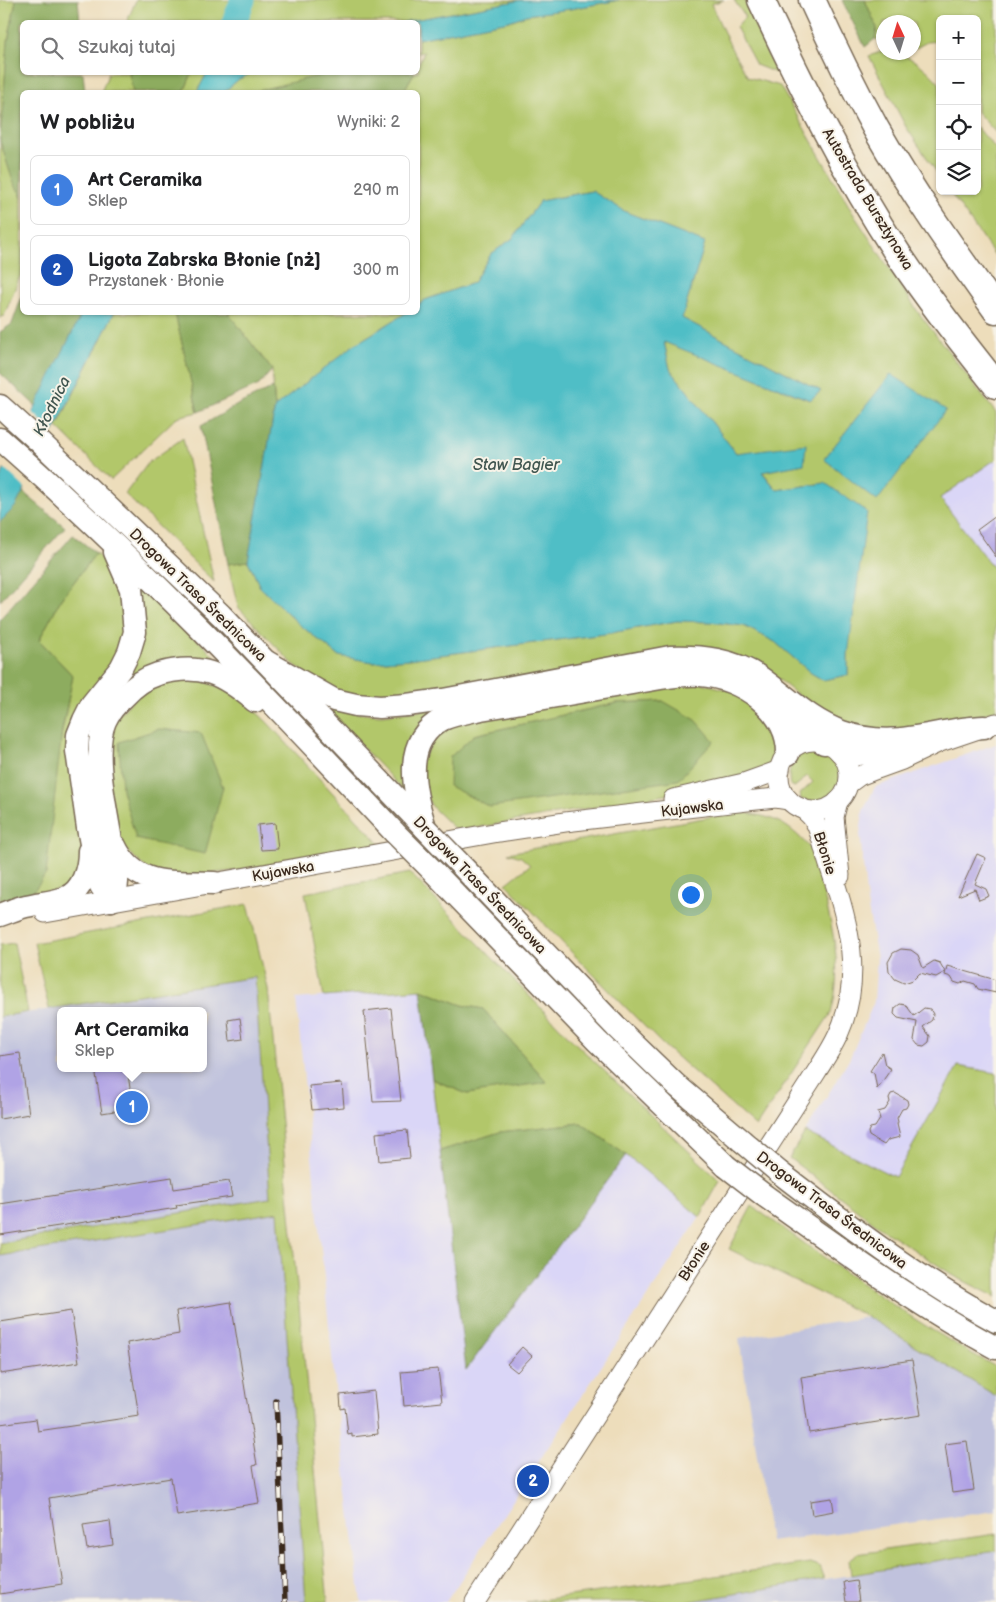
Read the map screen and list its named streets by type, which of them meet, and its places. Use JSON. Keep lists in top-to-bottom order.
{
  "streets": {
    "highway": ["Autostrada Bursztynowa"],
    "main road": ["Drogowa Trasa Średnicowa"],
    "street": ["Kujawska", "Błonie"]
  },
  "crossings": [
    ["Kujawska", "Błonie"]
  ],
  "water": ["Kłodnica", "Staw Bagier"],
  "north": "top",
  "page": {
    "map_buttons": ["+", "−"],
    "search": "Szukaj tutaj",
    "heading": ["W pobliżu", "Wyniki: 2"],
    "list": [
      {
        "mark": "1",
        "name": "Art Ceramika",
        "note": "Sklep",
        "value": "290 m"
      },
      {
        "mark": "2",
        "name": "Ligota Zabrska Błonie [nż]",
        "note": "Przystanek · Błonie",
        "value": "300 m"
      }
    ],
    "popup": ["Art Ceramika", "Sklep"],
    "pins": ["1", "2"]
  }
}
